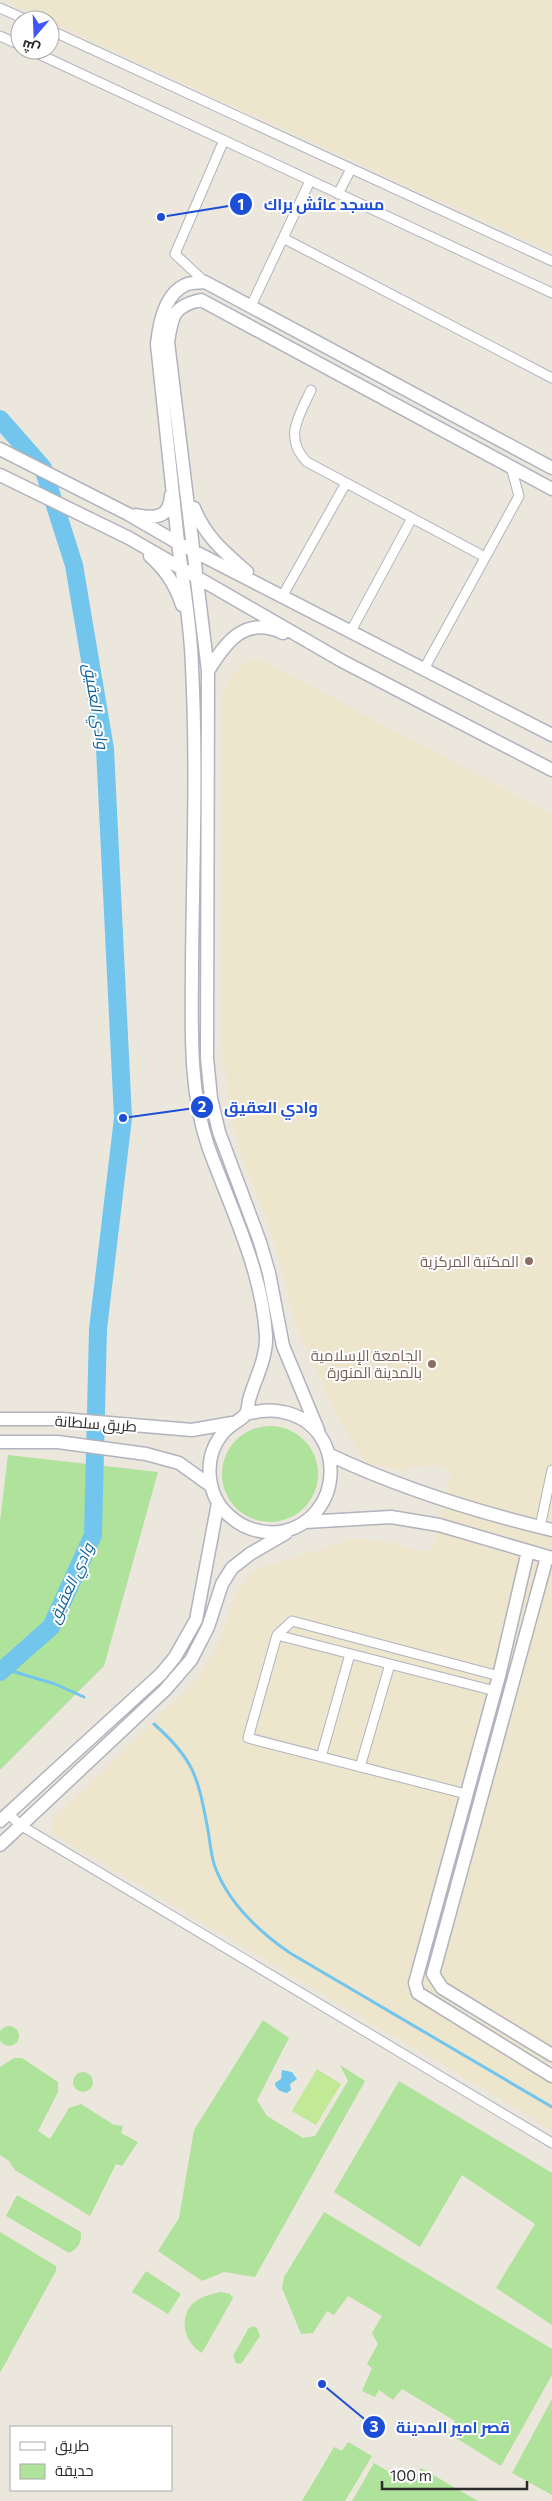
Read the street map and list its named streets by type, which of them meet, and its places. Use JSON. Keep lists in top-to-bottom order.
{
  "streets": {
    "main road": ["طريق سلطانة"]
  },
  "water": ["وادي العقيق"],
  "places": [
    "مسجد عائش براك",
    "وادي العقيق",
    "المكتبة المركزية",
    "الجامعة الإسلامية بالمدينة المنورة",
    "قصر امير المدينة"
  ],
  "legend": ["طريق", "حديقة"],
  "scale_bar": "100 m",
  "north": "bottom"
}
